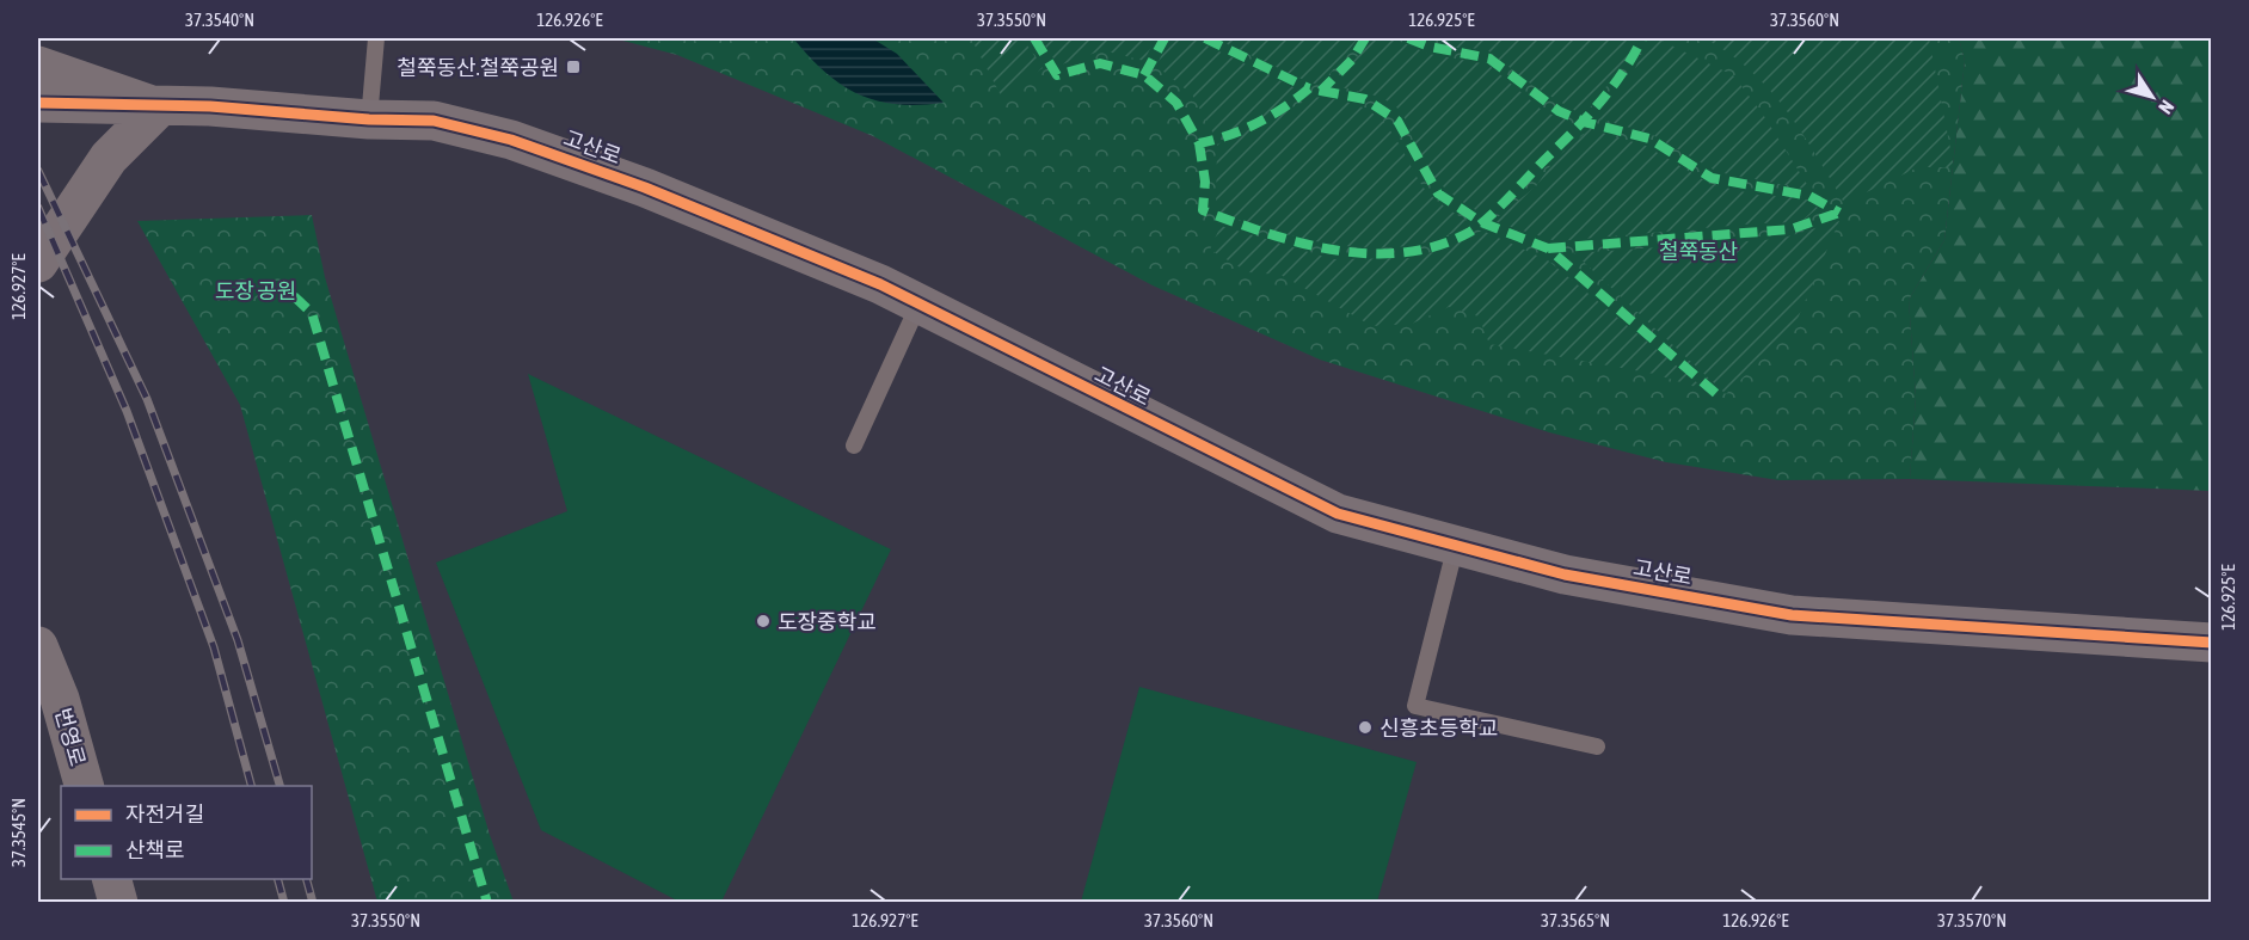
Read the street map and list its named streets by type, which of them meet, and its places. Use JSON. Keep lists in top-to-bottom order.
{
  "streets": {
    "street": ["고산로", "번영로"]
  },
  "parks": ["철쭉동산", "도장 공원"],
  "places": {
    "transit": ["철쭉동산.철쭉공원"],
    "other": ["도장중학교", "신흥초등학교"]
  },
  "legend": ["자전거길", "산책로"],
  "north": "bottom right",
  "coordinates": [
    "37.3540°N",
    "126.926°E",
    "37.3550°N",
    "126.925°E",
    "37.3560°N",
    "126.927°E",
    "37.3545°N",
    "37.3565°N",
    "37.3570°N"
  ]
}
